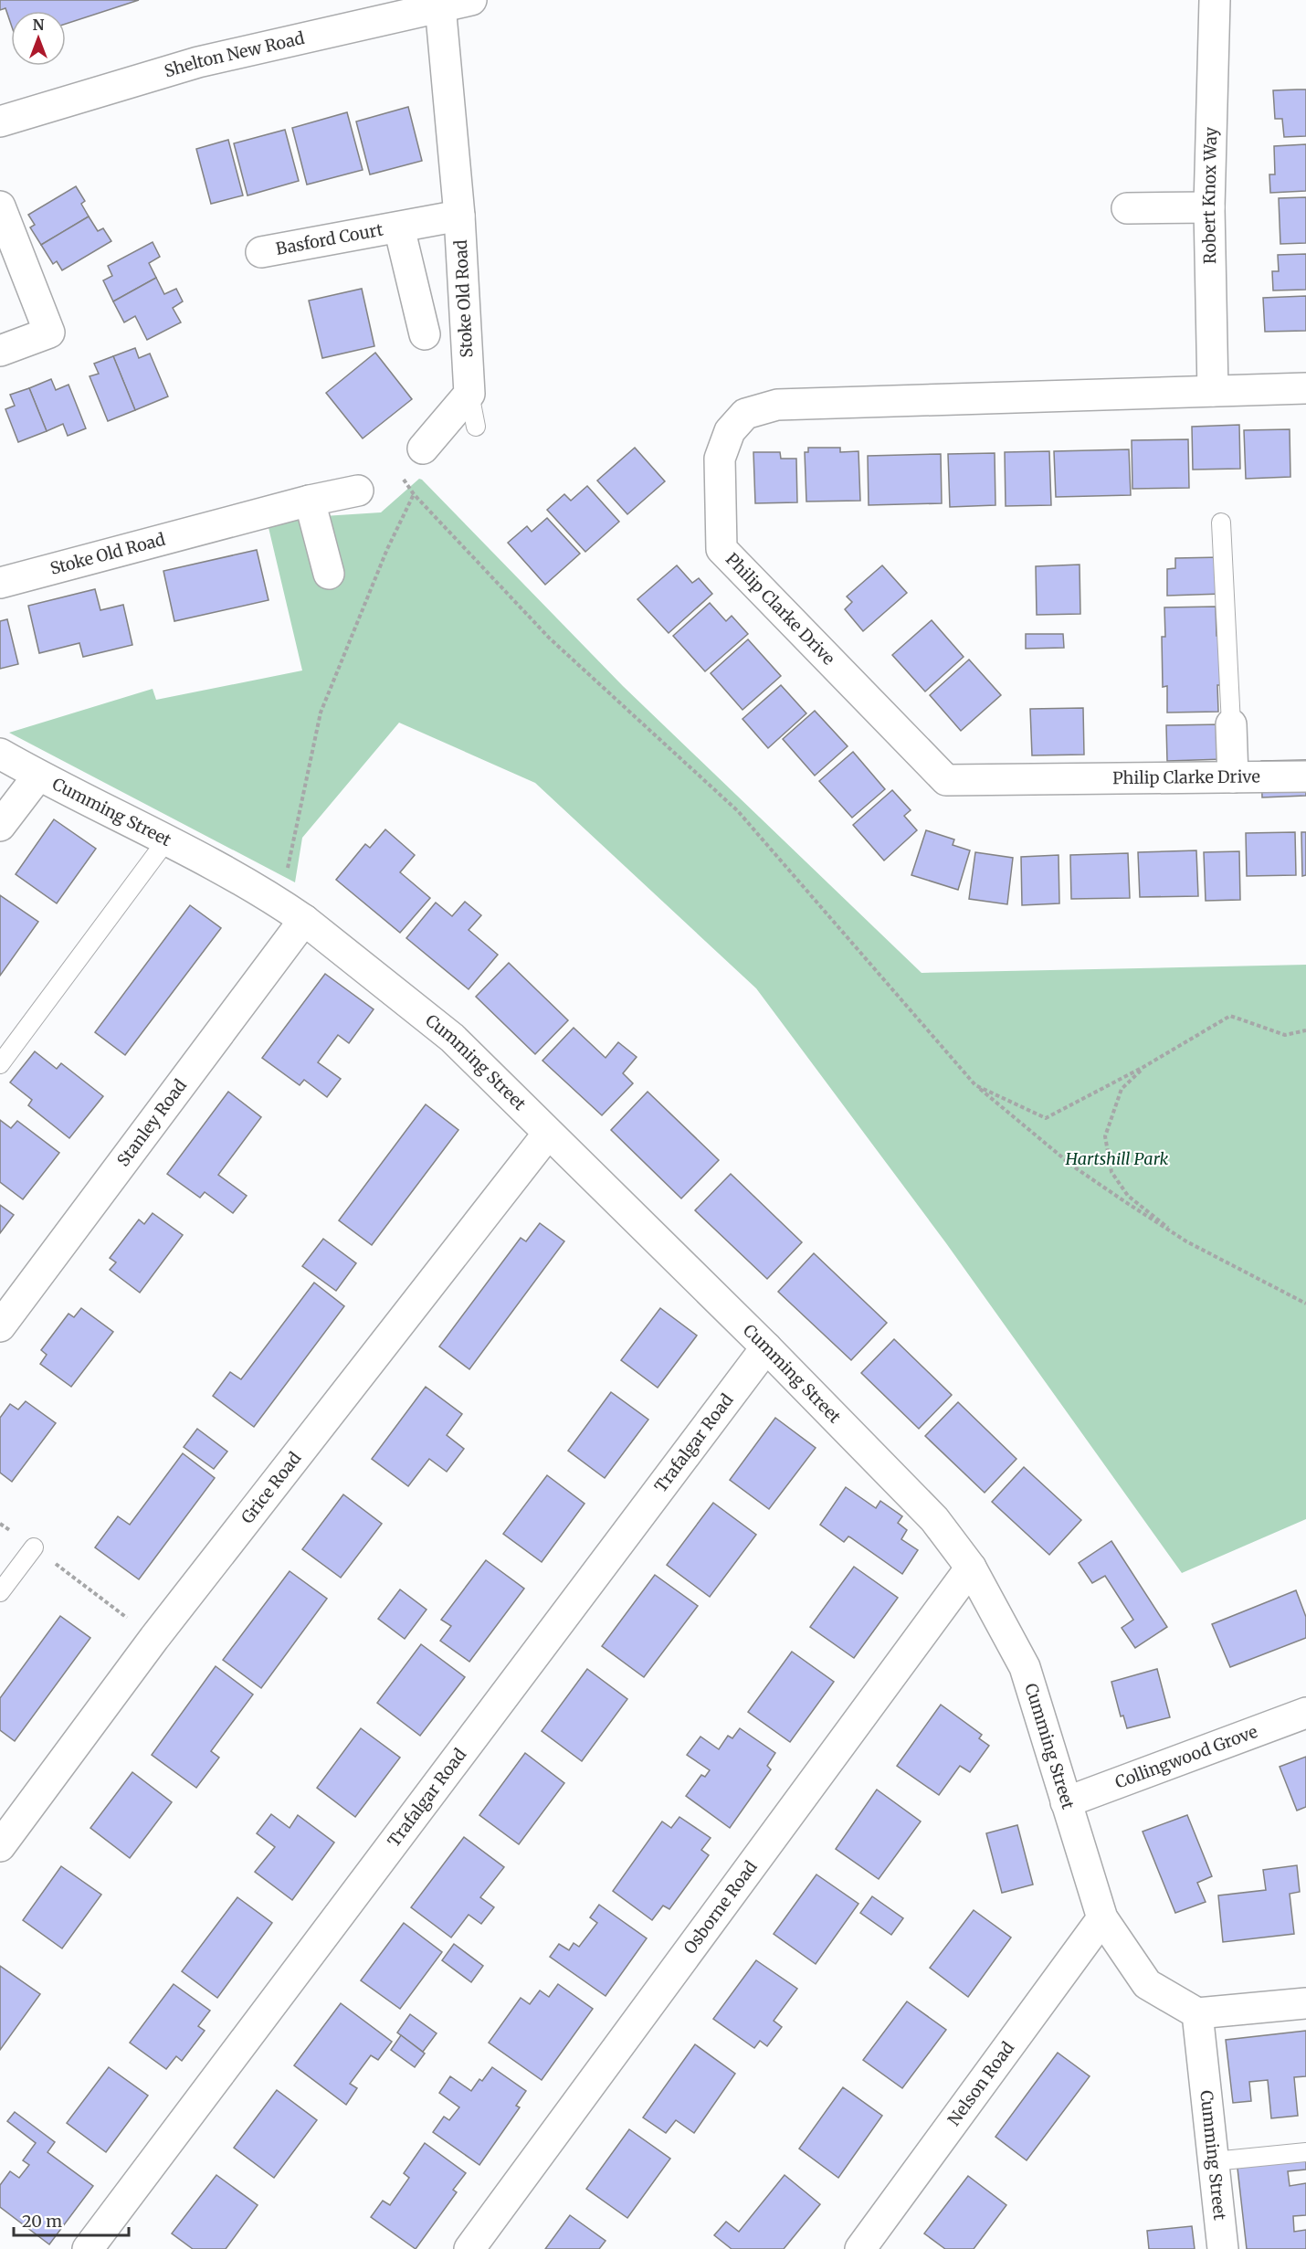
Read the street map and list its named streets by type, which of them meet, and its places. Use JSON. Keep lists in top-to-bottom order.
{
  "streets": {
    "street": [
      "Shelton New Road",
      "Robert Knox Way",
      "Basford Court",
      "Stoke Old Road",
      "Philip Clarke Drive",
      "Cumming Street",
      "Stanley Road",
      "Trafalgar Road",
      "Grice Road",
      "Collingwood Grove",
      "Osborne Road",
      "Nelson Road"
    ]
  },
  "crossings": [
    ["Shelton New Road", "Stoke Old Road"],
    ["Robert Knox Way", "Philip Clarke Drive"],
    ["Basford Court", "Stoke Old Road"],
    ["Cumming Street", "Stanley Road"],
    ["Cumming Street", "Trafalgar Road"],
    ["Cumming Street", "Grice Road"],
    ["Cumming Street", "Collingwood Grove"],
    ["Cumming Street", "Osborne Road"],
    ["Cumming Street", "Nelson Road"]
  ],
  "parks": ["Hartshill Park"],
  "scale_bar": "20 m",
  "north": "top"
}
